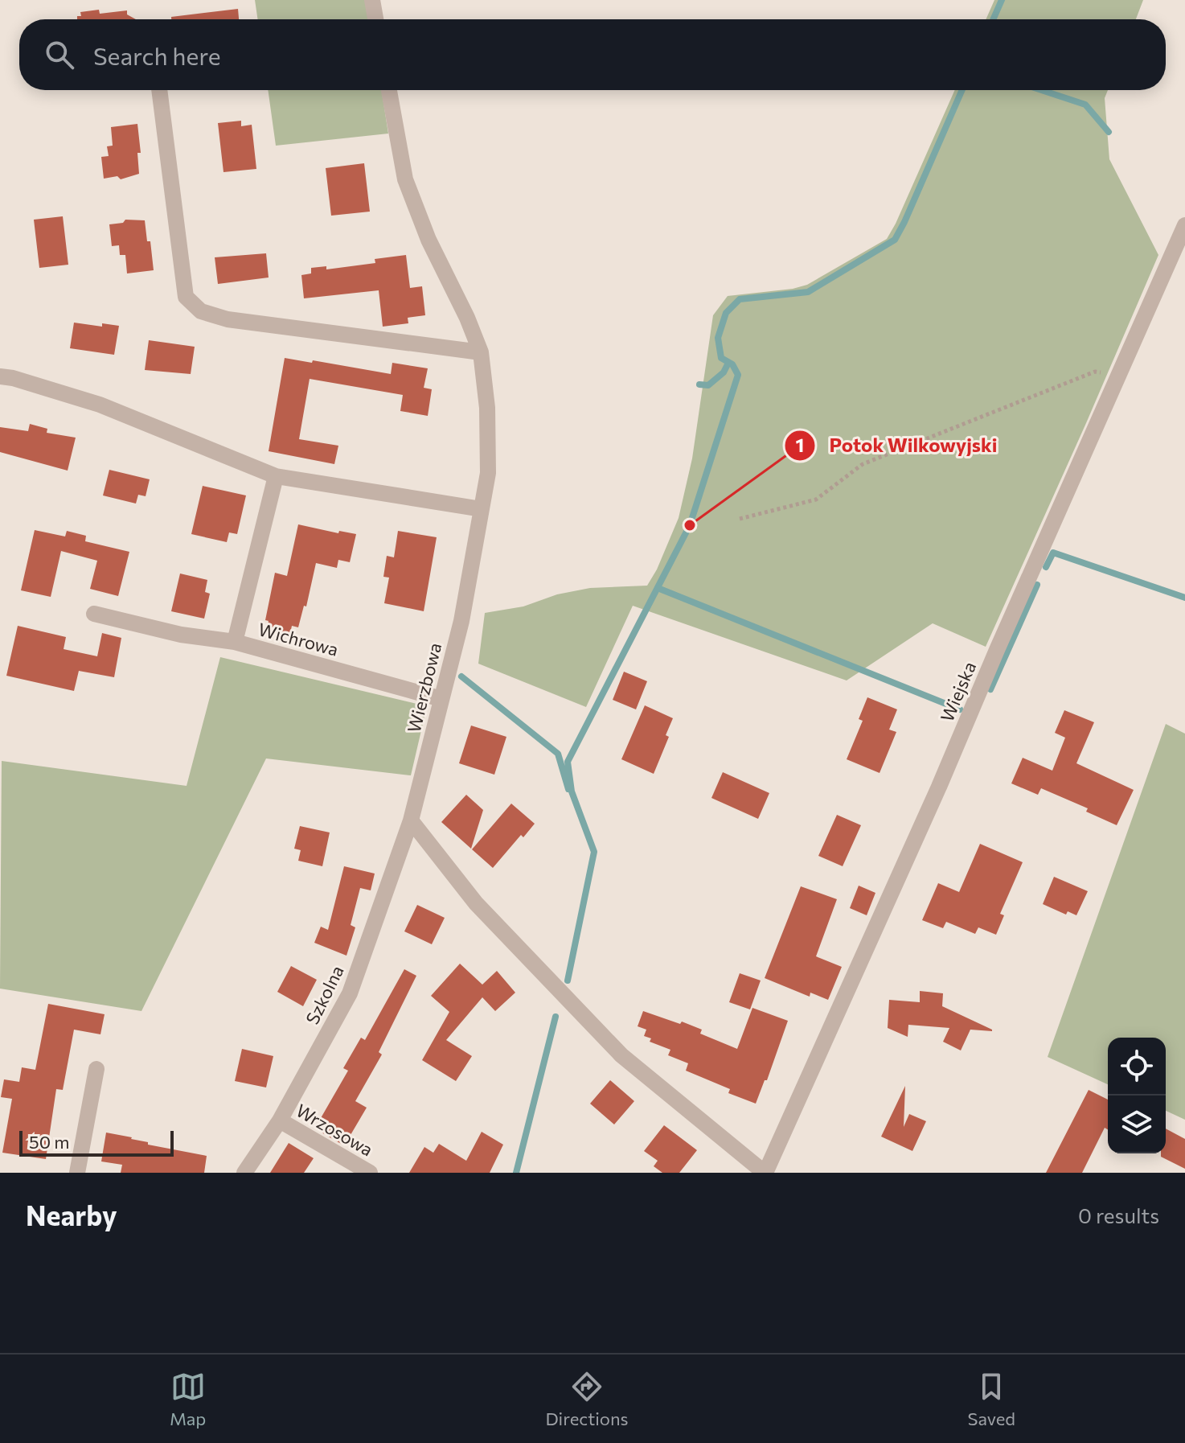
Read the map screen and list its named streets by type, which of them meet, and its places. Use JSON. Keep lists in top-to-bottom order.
{
  "streets": {
    "street": [
      "Wichrowa",
      "Wierzbowa",
      "Wiejska",
      "Szkolna",
      "Wrzosowa"
    ]
  },
  "crossings": [
    ["Wichrowa", "Wierzbowa"],
    ["Wierzbowa", "Szkolna"],
    ["Szkolna", "Wrzosowa"]
  ],
  "places": ["Potok Wilkowyjski"],
  "scale_bar": "50 m",
  "page": {
    "search": "Search here",
    "scale": "50 m",
    "heading": ["Nearby", "0 results"],
    "nav": ["Map", "Directions", "Saved"]
  }
}
